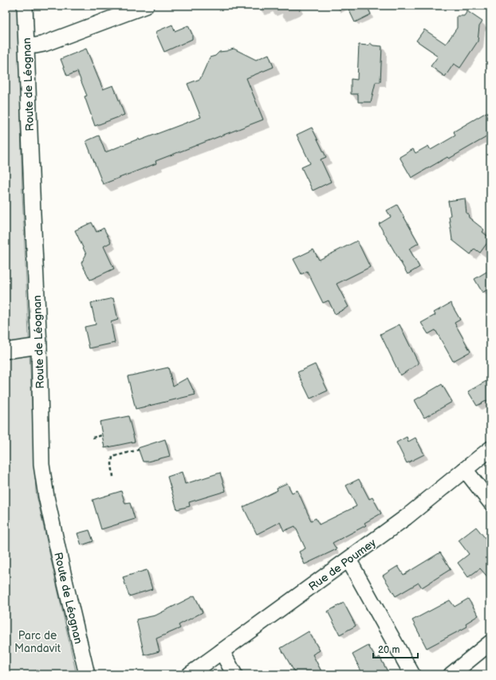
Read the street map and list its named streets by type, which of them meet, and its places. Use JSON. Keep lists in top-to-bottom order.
{
  "streets": {
    "street": ["Route de Léognan", "Rue de Poumey"]
  },
  "parks": ["Parc de Mandavit"],
  "scale_bar": "20 m"
}
